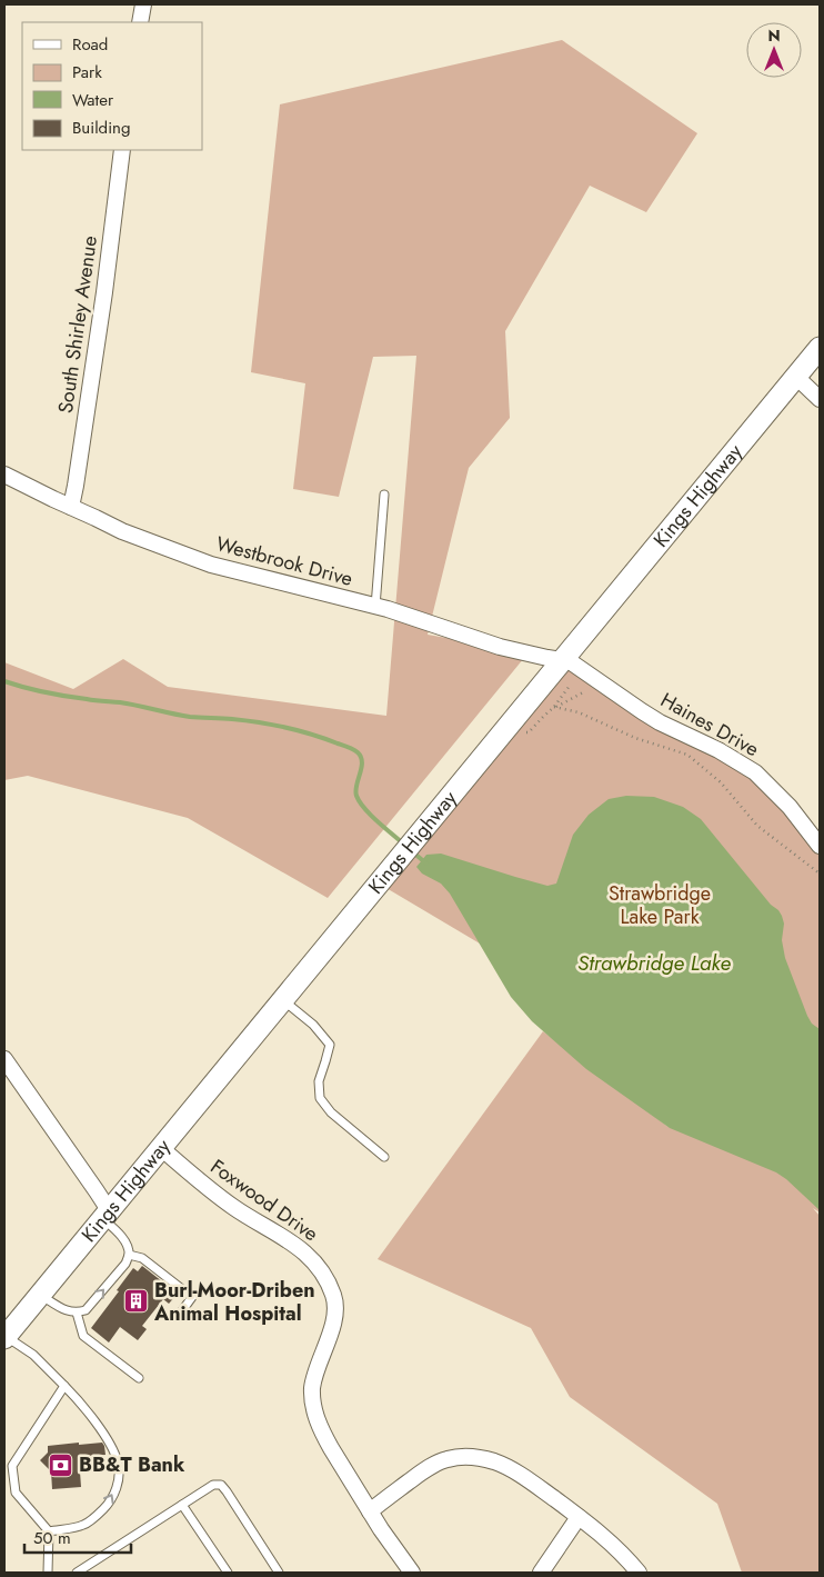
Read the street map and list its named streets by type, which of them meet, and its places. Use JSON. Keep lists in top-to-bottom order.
{
  "streets": {
    "main road": ["Kings Highway"],
    "street": [
      "South Shirley Avenue",
      "Westbrook Drive",
      "Haines Drive",
      "Foxwood Drive"
    ]
  },
  "crossings": [
    ["South Shirley Avenue", "Westbrook Drive"],
    ["Kings Highway", "Westbrook Drive"],
    ["Kings Highway", "Haines Drive"],
    ["Kings Highway", "Foxwood Drive"],
    ["Westbrook Drive", "Haines Drive"]
  ],
  "water": ["Strawbridge Lake"],
  "parks": ["Strawbridge Lake Park"],
  "places": {
    "building": ["Burl-Moor-Driben Animal Hospital"],
    "bank": ["BB&T Bank"]
  },
  "legend": [
    "Road",
    "Park",
    "Water",
    "Building"
  ],
  "scale_bar": "50 m",
  "north": "top"
}
